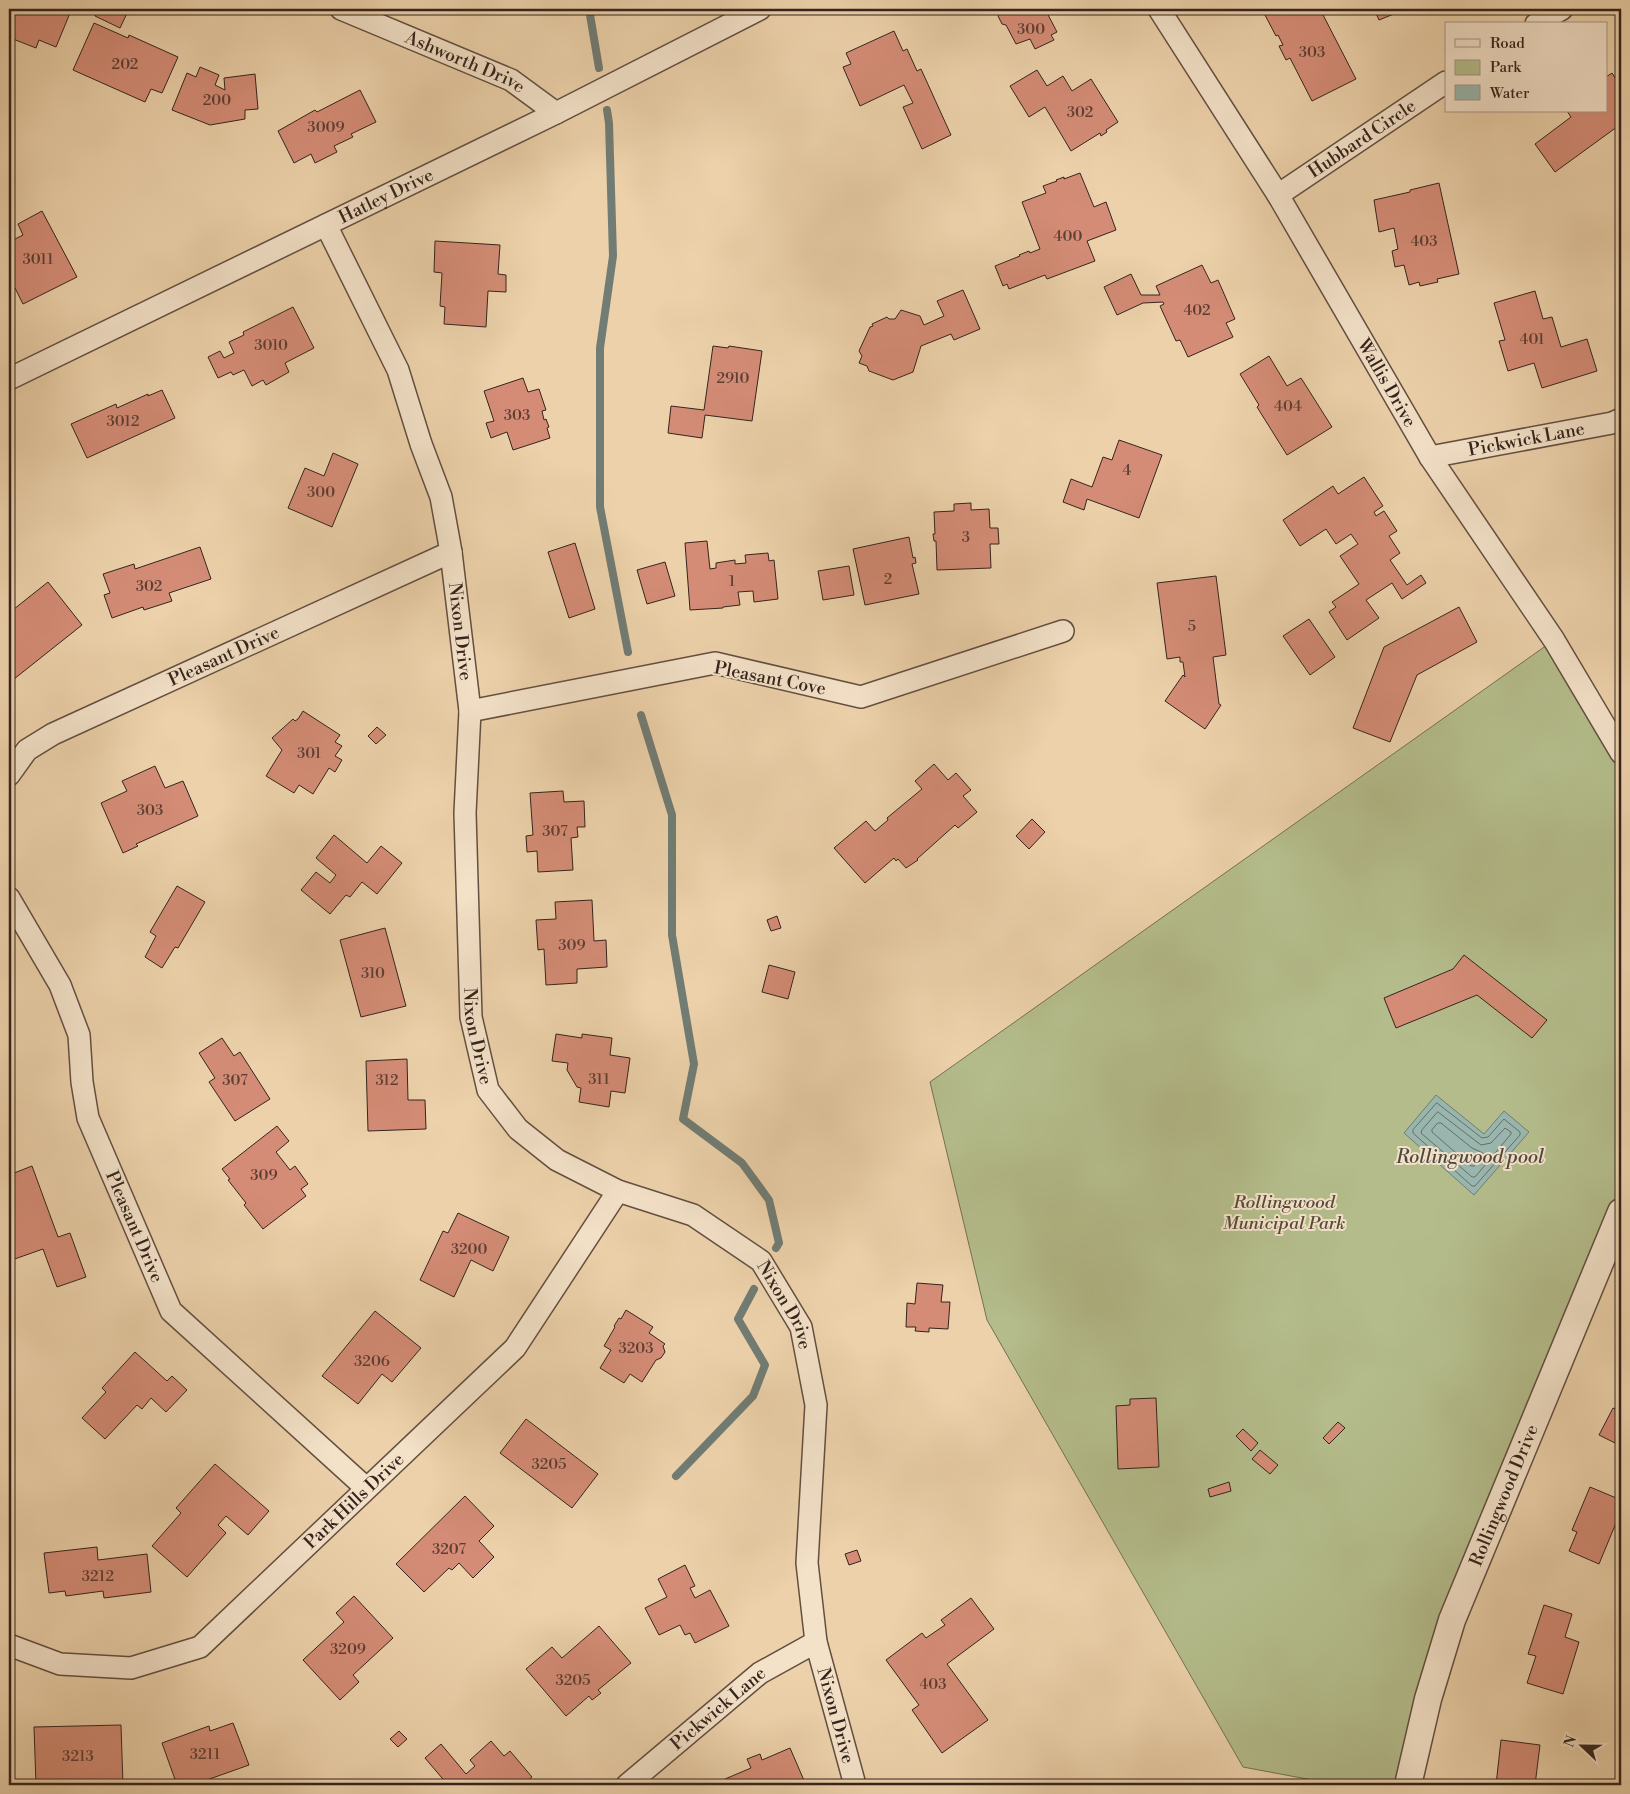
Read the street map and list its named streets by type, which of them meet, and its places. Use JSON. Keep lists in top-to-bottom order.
{
  "streets": {
    "street": [
      "Ashworth Drive",
      "Hubbard Circle",
      "Hatley Drive",
      "Wallis Drive",
      "Pickwick Lane",
      "Nixon Drive",
      "Pleasant Drive",
      "Pleasant Cove",
      "Rollingwood Drive",
      "Park Hills Drive"
    ]
  },
  "crossings": [
    ["Ashworth Drive", "Hatley Drive"],
    ["Hubbard Circle", "Wallis Drive"],
    ["Hatley Drive", "Nixon Drive"],
    ["Wallis Drive", "Pickwick Lane"],
    ["Pickwick Lane", "Nixon Drive"],
    ["Nixon Drive", "Pleasant Drive"],
    ["Nixon Drive", "Pleasant Cove"],
    ["Nixon Drive", "Park Hills Drive"],
    ["Pleasant Drive", "Park Hills Drive"]
  ],
  "water": ["Rollingwood pool"],
  "parks": ["Rollingwood Municipal Park"],
  "house_numbers": [
    "300",
    "303",
    "202",
    "200",
    "302",
    "3009",
    "400",
    "403",
    "3011",
    "402",
    "401",
    "3010",
    "2910",
    "404",
    "303",
    "3012",
    "4",
    "300",
    "3",
    "2",
    "1",
    "302",
    "5",
    "301",
    "303",
    "307",
    "309",
    "310",
    "311",
    "307",
    "312",
    "309",
    "3200",
    "3203",
    "3206",
    "3205",
    "3207",
    "3212",
    "3209",
    "3205",
    "403",
    "3211",
    "3213"
  ],
  "legend": ["Road", "Park", "Water"],
  "north": "left"
}
